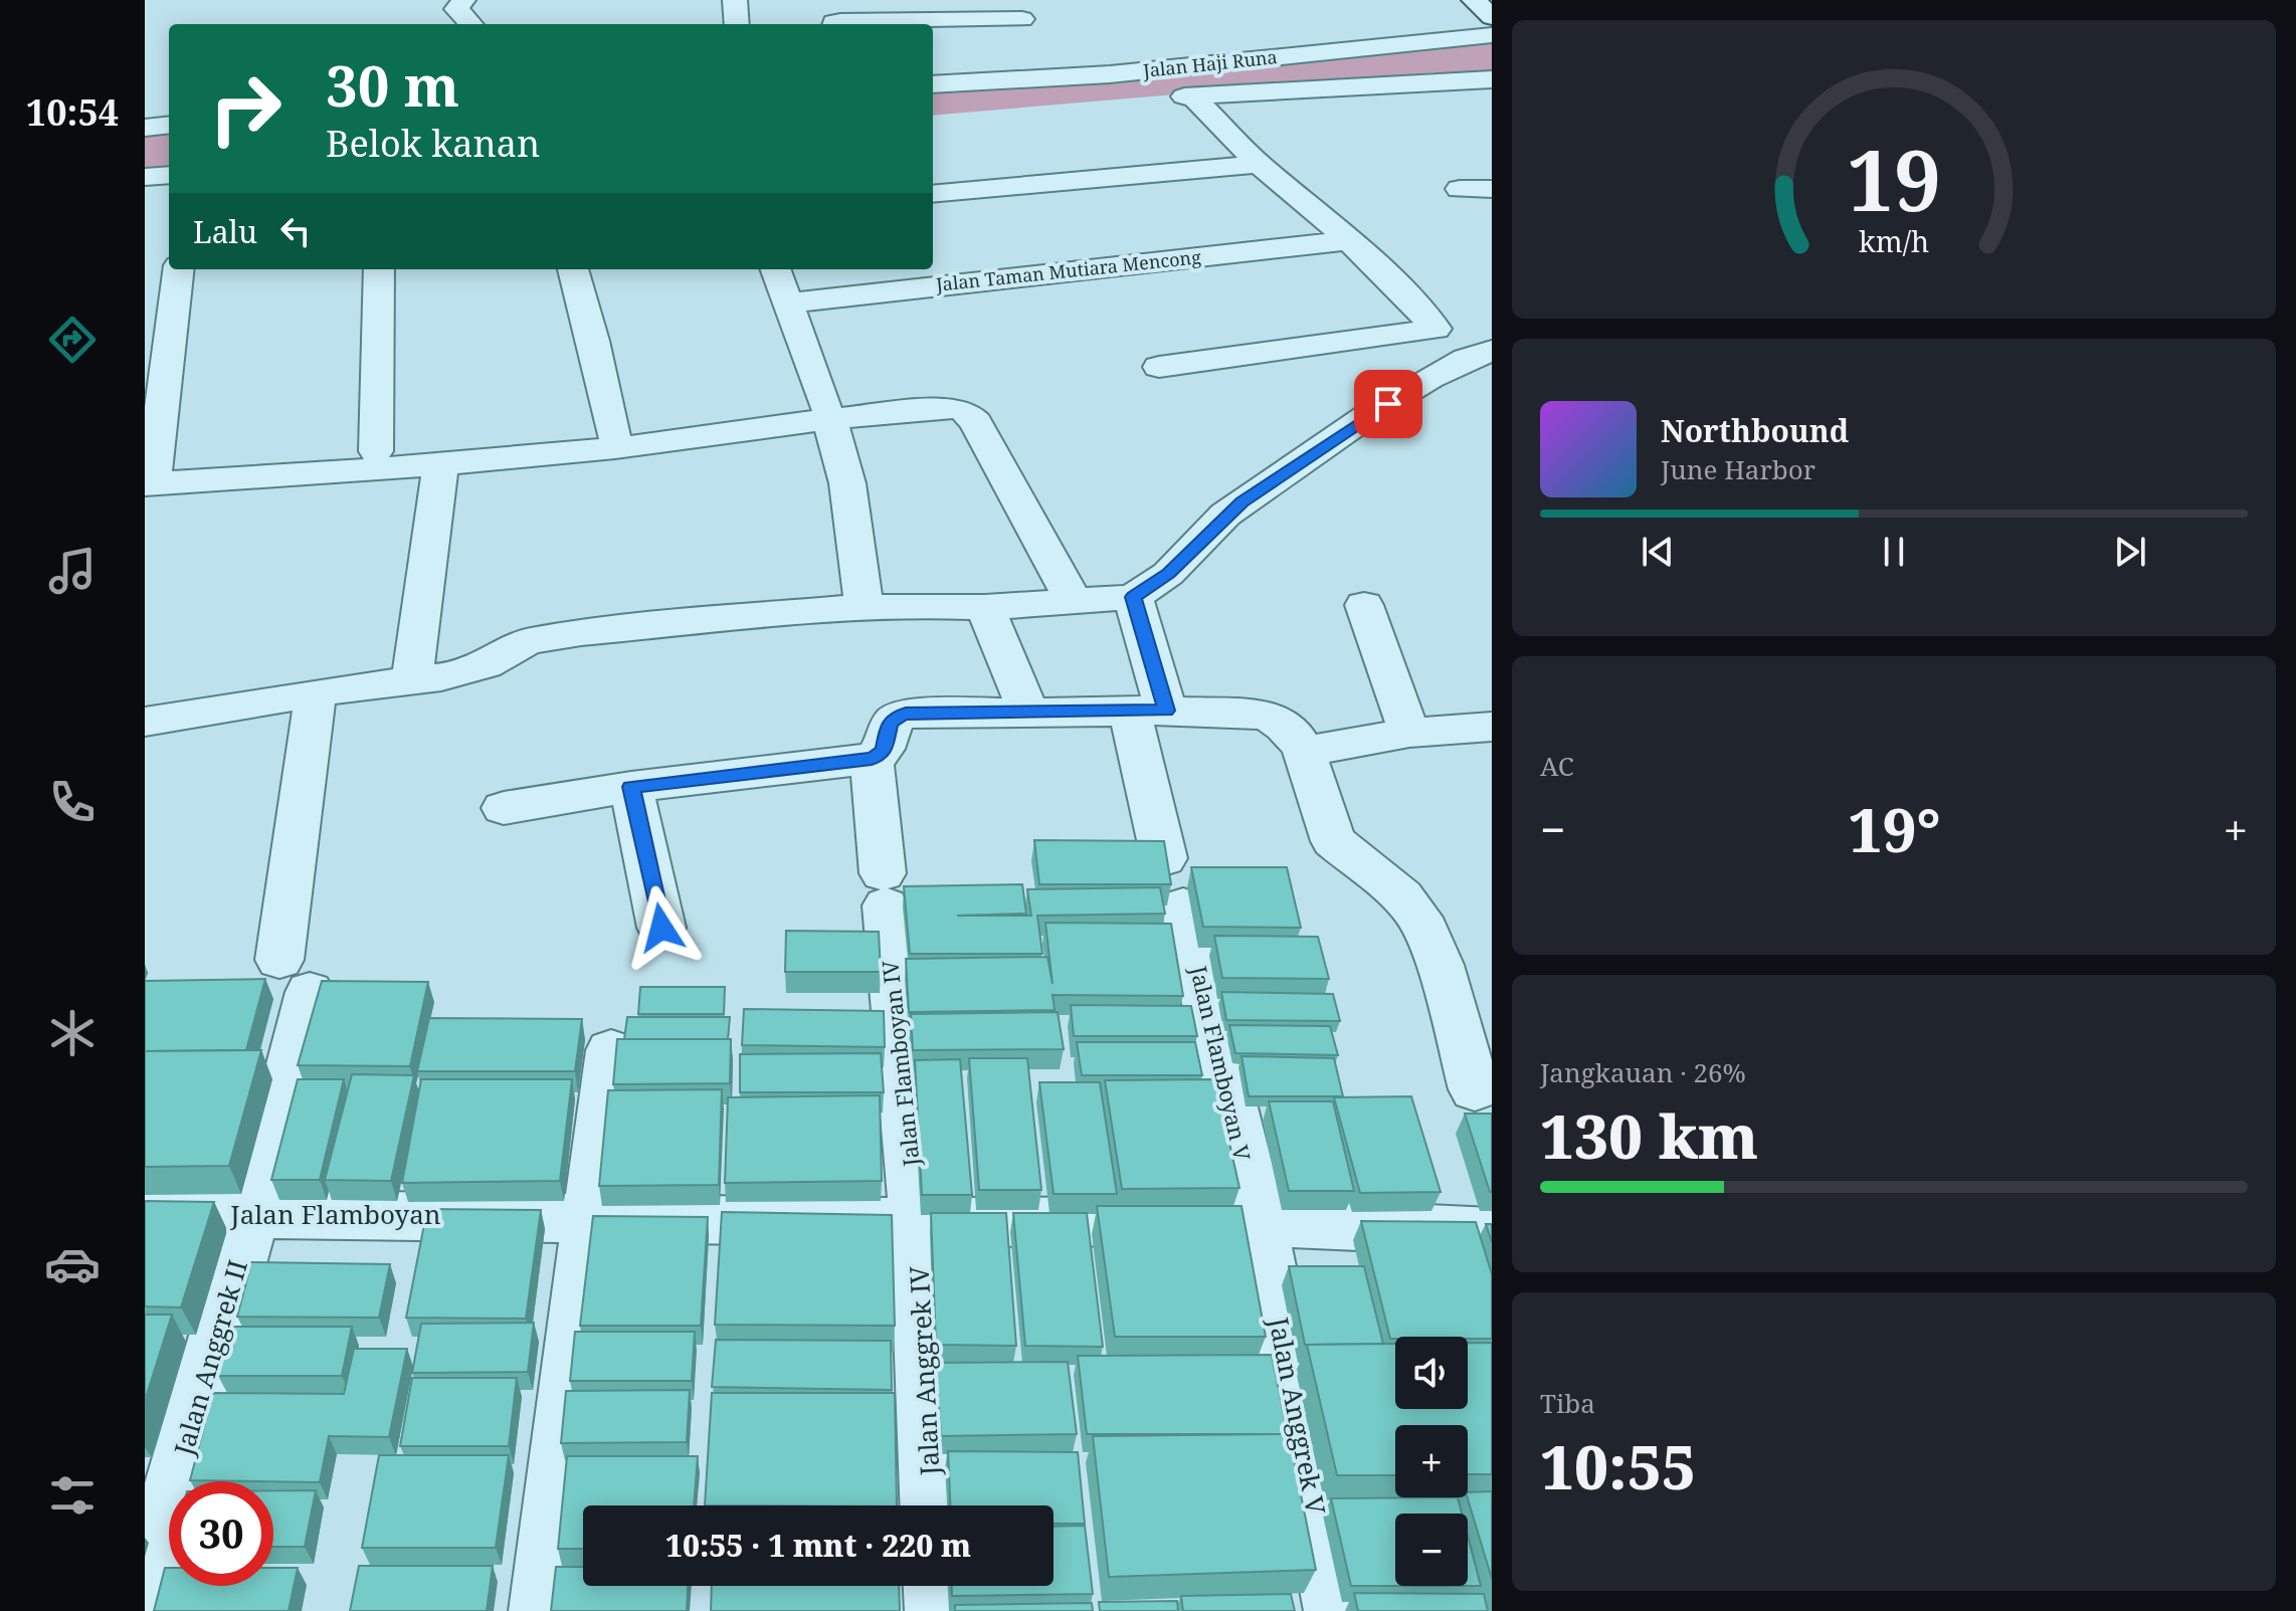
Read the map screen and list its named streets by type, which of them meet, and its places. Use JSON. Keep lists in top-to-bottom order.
{
  "streets": {
    "street": [
      "Jalan Haji Runa",
      "Jalan Taman Mutiara Mencong",
      "Jalan Flamboyan IV",
      "Jalan Flamboyan V",
      "Jalan Flamboyan",
      "Jalan Anggrek II",
      "Jalan Anggrek IV",
      "Jalan Anggrek V"
    ]
  },
  "crossings": [
    ["Jalan Flamboyan IV", "Jalan Flamboyan"],
    ["Jalan Flamboyan IV", "Jalan Anggrek IV"],
    ["Jalan Flamboyan V", "Jalan Flamboyan"],
    ["Jalan Flamboyan V", "Jalan Anggrek V"],
    ["Jalan Flamboyan", "Jalan Anggrek II"],
    ["Jalan Flamboyan", "Jalan Anggrek IV"],
    ["Jalan Flamboyan", "Jalan Anggrek V"]
  ],
  "page": {
    "tabs": "10:54",
    "turn": ["30 m", "Belok kanan"],
    "then": "Lalu",
    "song": ["Northbound", "June Harbor"],
    "tile": [
      "AC",
      ["Jangkauan · 26%", "130 km"],
      ["Tiba", "10:55"]
    ],
    "heat": ["−", "19°", "+"],
    "map_buttons": ["+", "−"],
    "limit": "30",
    "trip": "10:55 · 1 mnt · 220 m",
    "gauge": ["19", "km/h"]
  }
}
